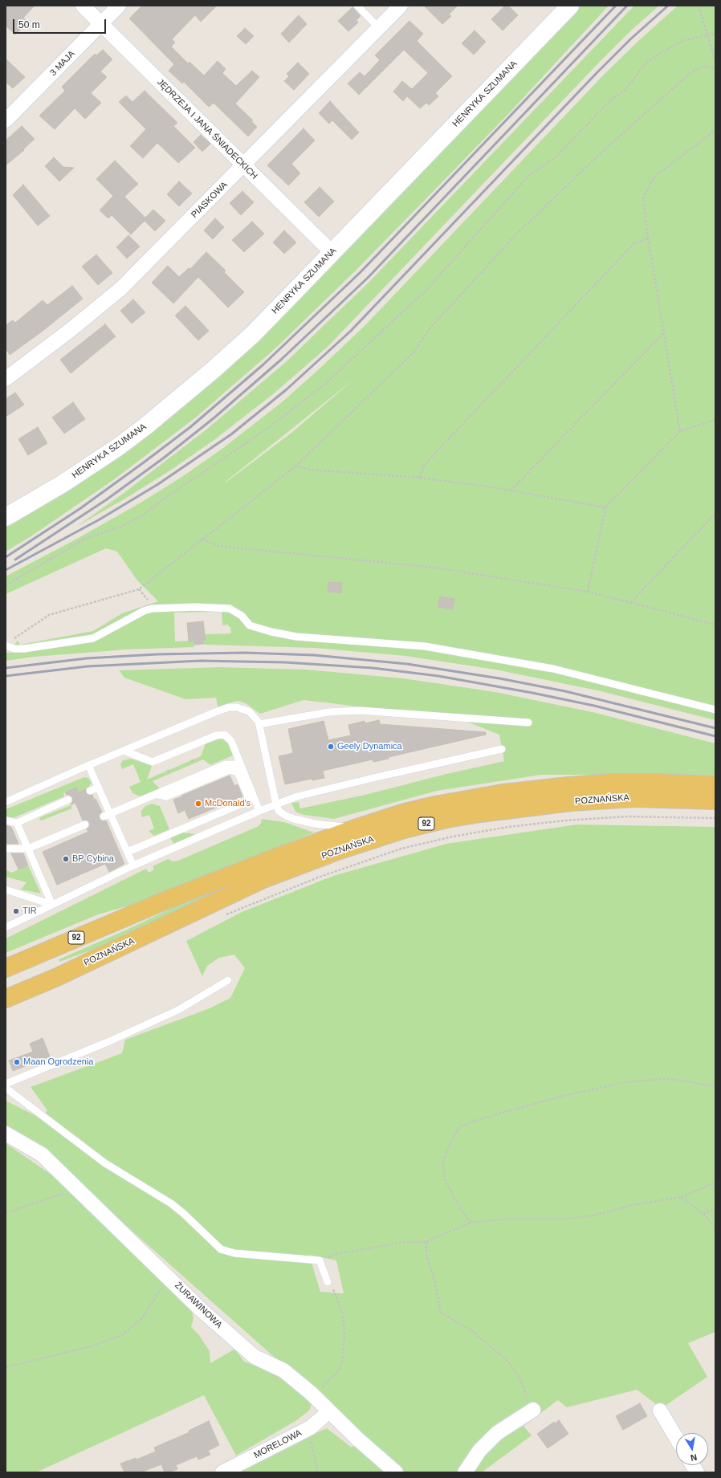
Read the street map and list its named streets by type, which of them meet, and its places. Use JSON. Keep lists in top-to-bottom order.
{
  "streets": {
    "main road": ["POZNAŃSKA", "92"],
    "street": [
      "3 MAJA",
      "HENRYKA SZUMANA",
      "JĘDRZEJA I JANA ŚNIADECKICH",
      "PIASKOWA",
      "ŻURAWINOWA",
      "MORELOWA"
    ]
  },
  "crossings": [
    ["3 MAJA", "JĘDRZEJA I JANA ŚNIADECKICH"],
    ["HENRYKA SZUMANA", "JĘDRZEJA I JANA ŚNIADECKICH"],
    ["JĘDRZEJA I JANA ŚNIADECKICH", "PIASKOWA"],
    ["ŻURAWINOWA", "MORELOWA"]
  ],
  "places": [
    "Geely Dynamica",
    "McDonald's",
    "BP Cybina",
    "TIR",
    "Maan Ogrodzenia"
  ],
  "scale_bar": "50 m",
  "north": "bottom"
}
